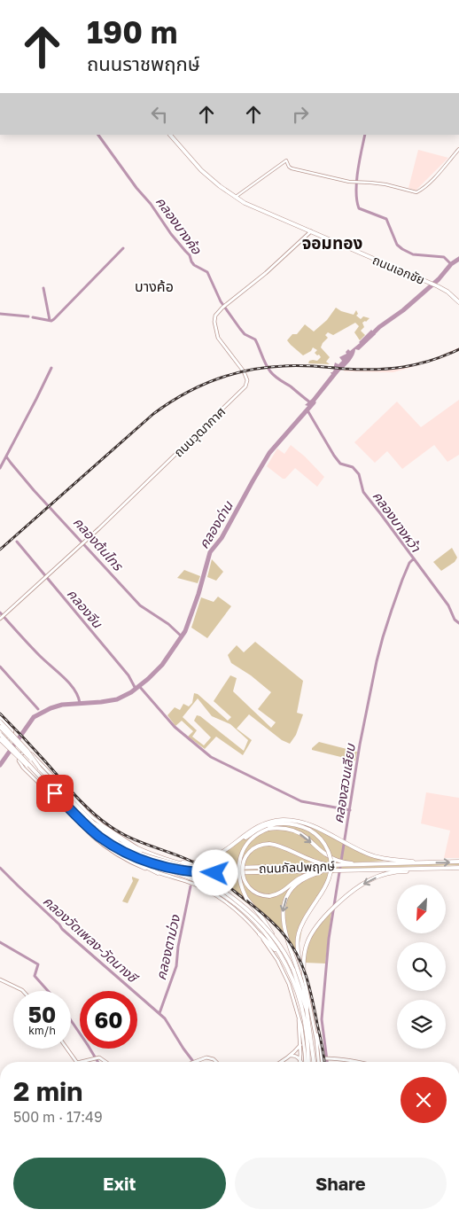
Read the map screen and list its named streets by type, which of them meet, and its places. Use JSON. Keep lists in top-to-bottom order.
{
  "streets": {
    "main road": ["ถนนเอกชัย", "ถนนวุฒากาศ", "ถนนกัลปพฤกษ์"]
  },
  "crossings": [
    ["ถนนเอกชัย", "ถนนวุฒากาศ"]
  ],
  "districts": ["จอมทอง", "บางค้อ"],
  "water": [
    "คลองบางค้อ",
    "คลองบางหว้า",
    "คลองด่าน",
    "คลองต้นไทร",
    "คลองจีน",
    "คลองสวนเลียบ",
    "คลองวัดเพลง-วัดนางชี",
    "คลองตาม่วง"
  ],
  "north": "bottom left",
  "page": {
    "turn": ["190 m", "ถนนราชพฤกษ์"],
    "speed": "50 km/h",
    "limit": "60",
    "heading": ["2 min", "500 m · 17:49"],
    "buttons": ["Exit", "Share"]
  }
}
